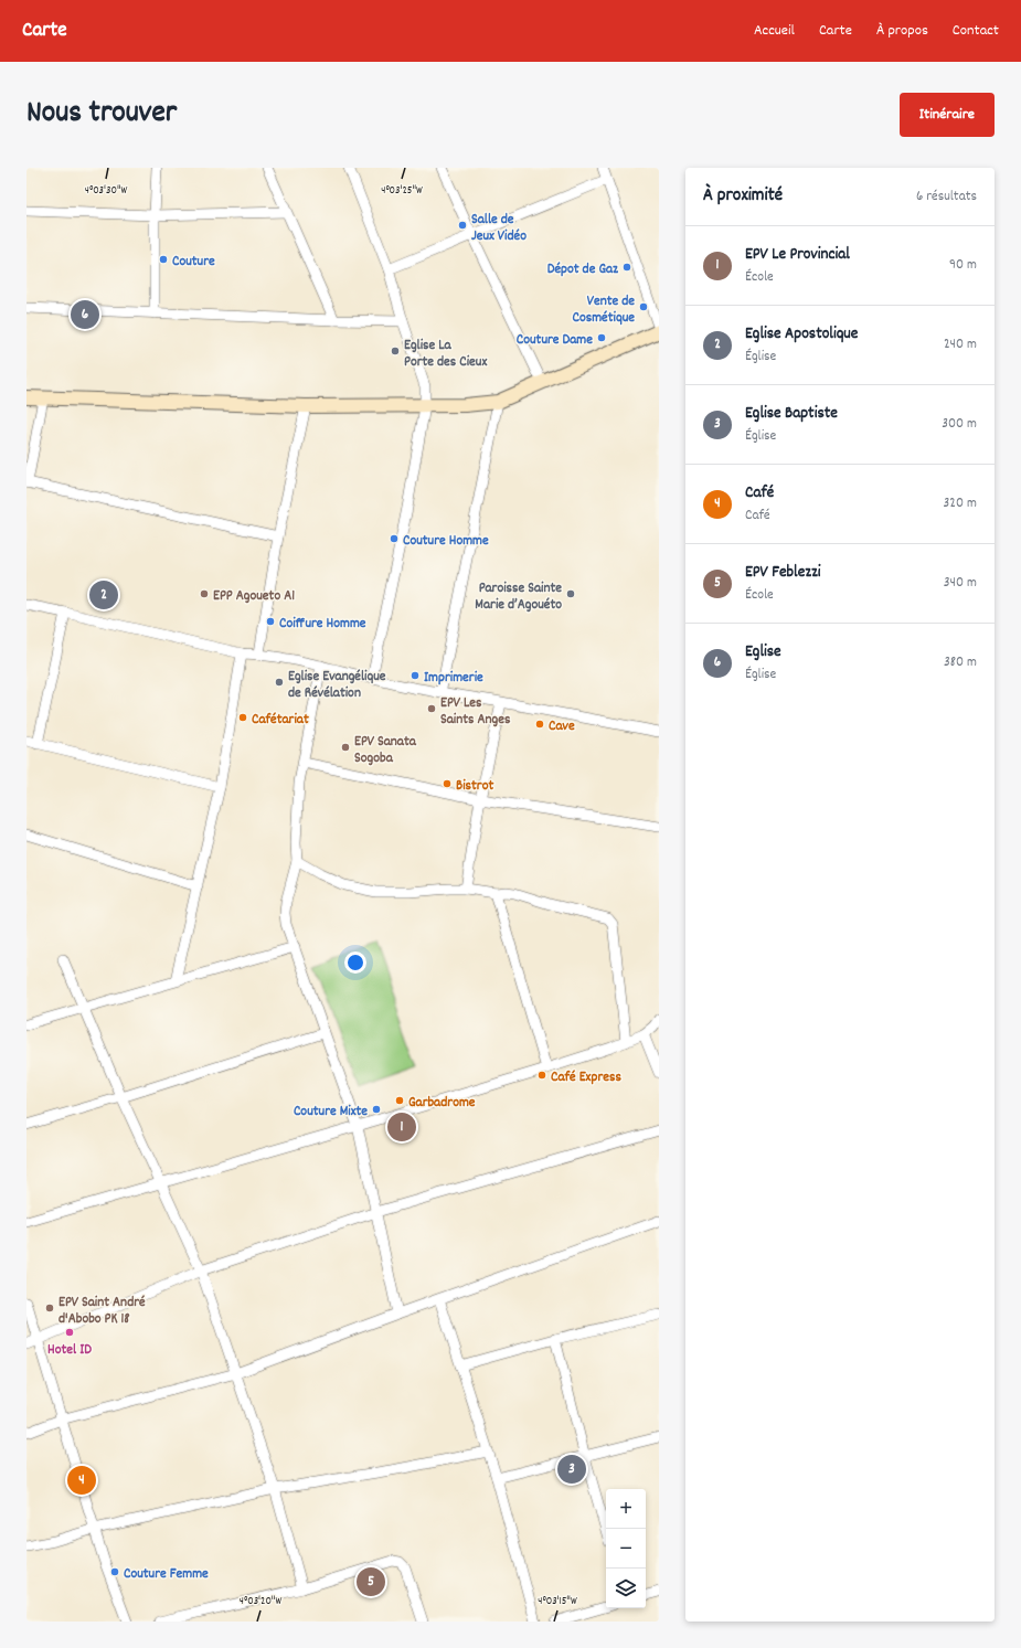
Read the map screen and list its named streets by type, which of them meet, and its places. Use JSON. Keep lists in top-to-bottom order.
{
  "places": [
    "Salle de Jeux Vidéo",
    "Couture",
    "Dépot de Gaz",
    "Vente de Cosmétique",
    "Couture Dame",
    "Eglise La Porte des Cieux",
    "Couture Homme",
    "EPP Agoueto A1",
    "Paroisse Sainte Marie d’Agouéto",
    "Coiffure Homme",
    "Imprimerie",
    "Eglise Evangélique de Révélation",
    "EPV Les Saints Anges",
    "Cafétariat",
    "Cave",
    "EPV Sanata Sogoba",
    "Bistrot",
    "Café Express",
    "Garbadrome",
    "Couture Mixte",
    "EPV Saint André d'Abobo PK 18",
    "Hotel ID",
    "Couture Femme"
  ],
  "page": {
    "header": "Carte",
    "nav": [
      "Accueil",
      "Carte",
      "À propos",
      "Contact"
    ],
    "title": "Nous trouver",
    "buttons": "Itinéraire",
    "heading": ["À proximité", "6 résultats"],
    "list": [
      {
        "mark": "1",
        "name": "EPV Le Provincial",
        "note": "École",
        "value": "90 m"
      },
      {
        "mark": "2",
        "name": "Eglise Apostolique",
        "note": "Église",
        "value": "240 m"
      },
      {
        "mark": "3",
        "name": "Eglise Baptiste",
        "note": "Église",
        "value": "300 m"
      },
      {
        "mark": "4",
        "name": "Café",
        "note": "Café",
        "value": "320 m"
      },
      {
        "mark": "5",
        "name": "EPV Feblezzi",
        "note": "École",
        "value": "340 m"
      },
      {
        "mark": "6",
        "name": "Eglise",
        "note": "Église",
        "value": "380 m"
      }
    ],
    "pins": [
      "6",
      "2",
      "1",
      "3",
      "4",
      "5"
    ],
    "map_buttons": ["+", "−"]
  },
  "coordinates": [
    "4°03'30\"W",
    "4°03'25\"W",
    "4°03'20\"W",
    "4°03'15\"W"
  ]
}
